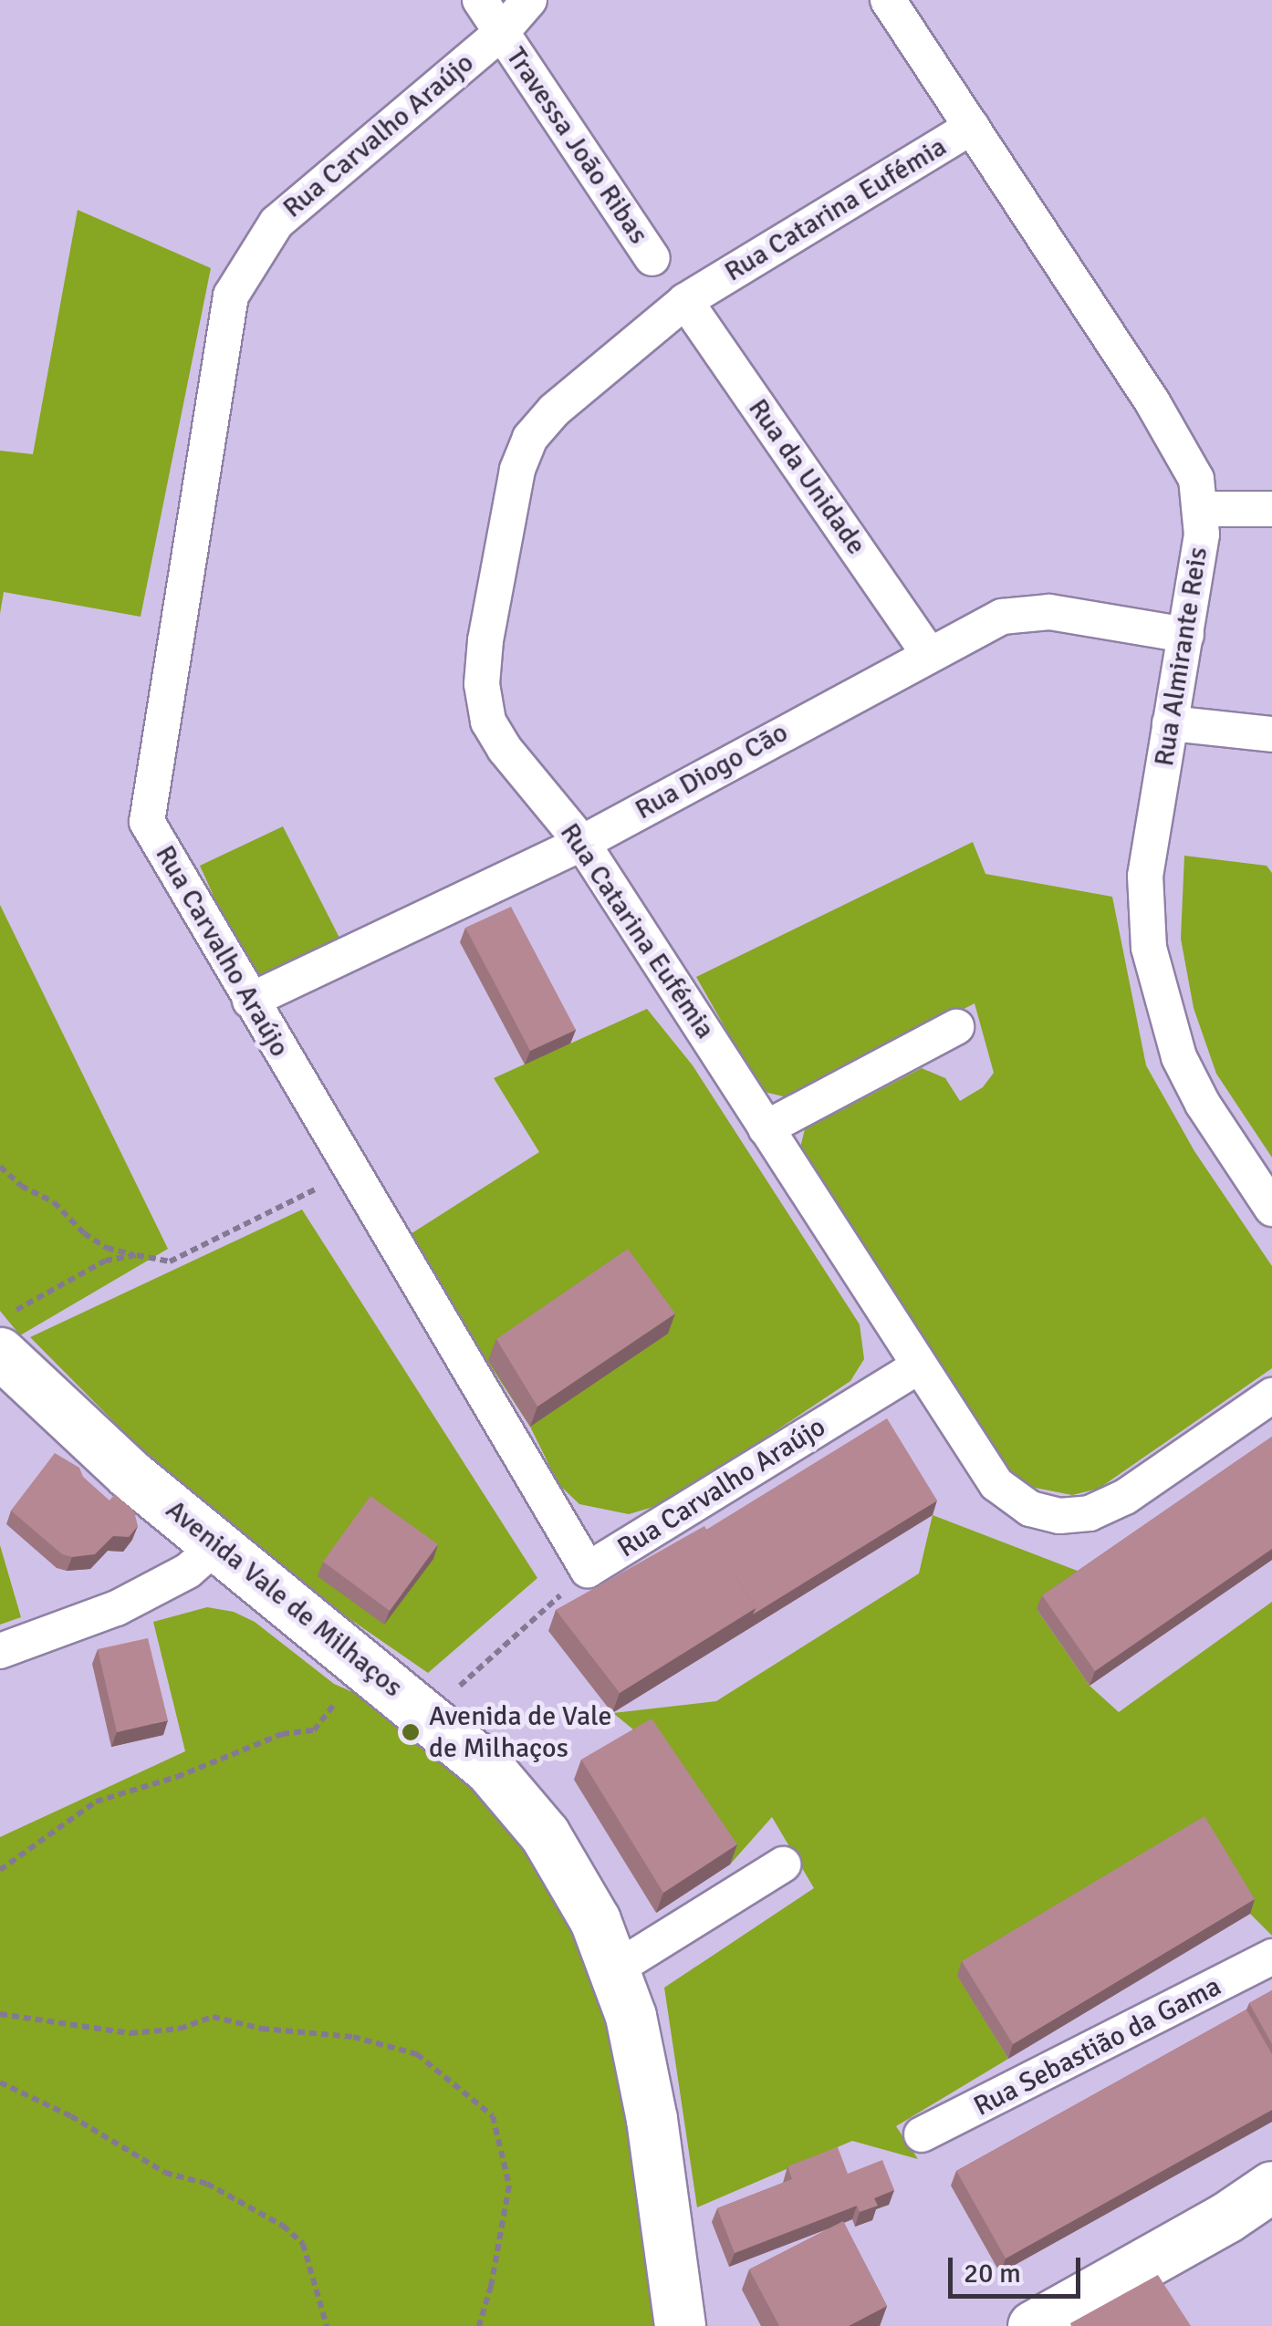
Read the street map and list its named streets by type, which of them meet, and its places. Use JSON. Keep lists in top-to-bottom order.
{
  "streets": {
    "street": [
      "Rua Carvalho Araújo",
      "Travessa João Ribas",
      "Rua Catarina Eufémia",
      "Rua da Unidade",
      "Rua Almirante Reis",
      "Rua Diogo Cão",
      "Avenida Vale de Milhaços",
      "Rua Sebastião da Gama"
    ]
  },
  "crossings": [
    ["Rua Carvalho Araújo", "Travessa João Ribas"],
    ["Rua Carvalho Araújo", "Rua Catarina Eufémia"],
    ["Rua Carvalho Araújo", "Rua Diogo Cão"],
    ["Rua Catarina Eufémia", "Rua da Unidade"],
    ["Rua Catarina Eufémia", "Rua Almirante Reis"],
    ["Rua Catarina Eufémia", "Rua Diogo Cão"],
    ["Rua da Unidade", "Rua Diogo Cão"],
    ["Rua Almirante Reis", "Rua Diogo Cão"]
  ],
  "places": ["Avenida de Vale de Milhaços"],
  "scale_bar": "20 m"
}
